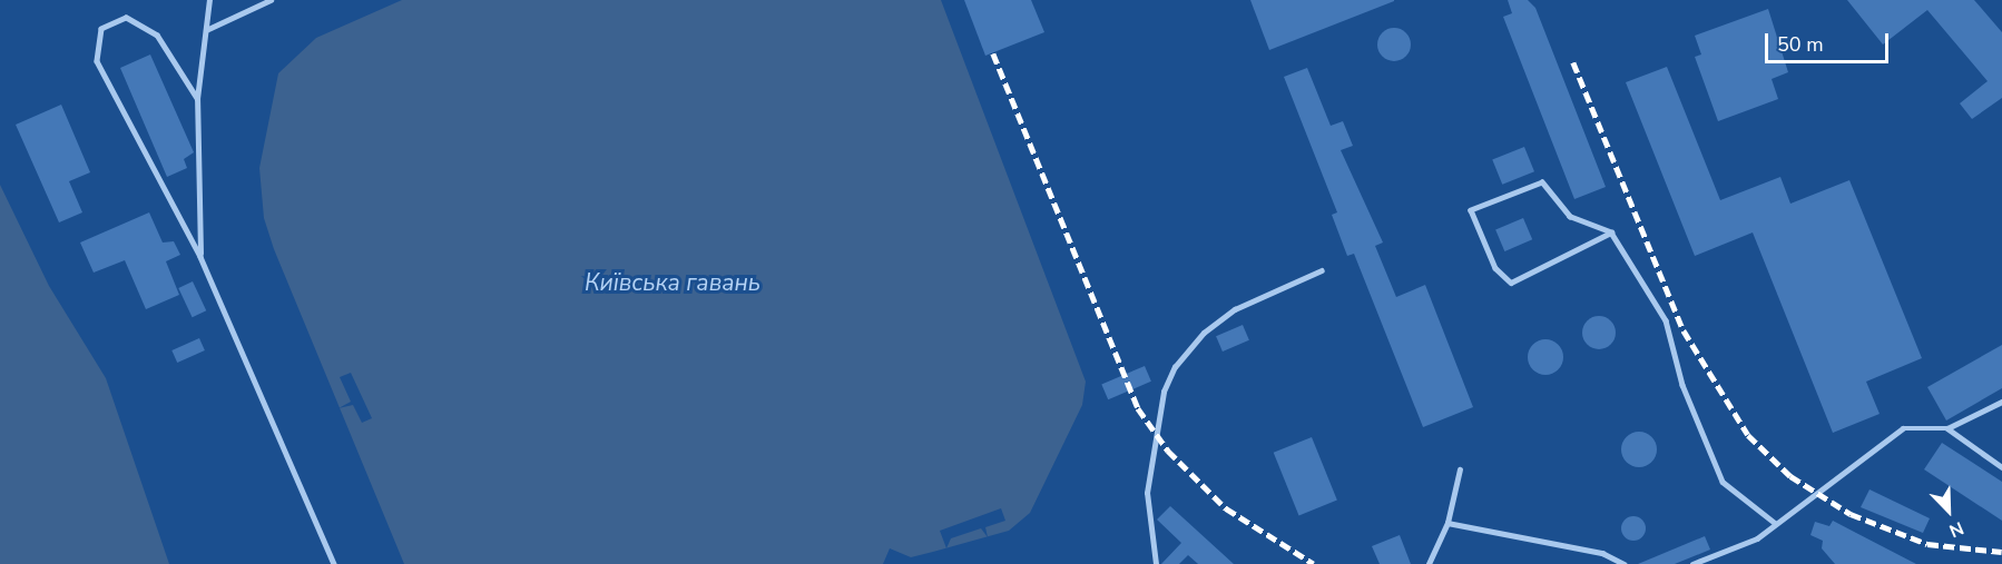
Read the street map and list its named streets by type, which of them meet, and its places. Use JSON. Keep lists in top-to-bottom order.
{
  "water": ["Київська гавань"],
  "scale_bar": "50 m",
  "north": "bottom right"
}
